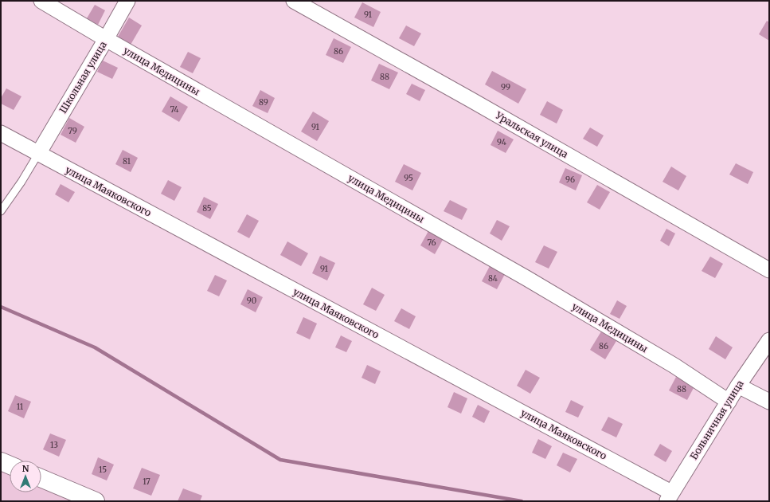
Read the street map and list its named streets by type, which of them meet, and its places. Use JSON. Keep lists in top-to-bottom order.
{
  "streets": {
    "street": [
      "улица Медицины",
      "Школьная улица",
      "Уральская улица",
      "улица Маяковского",
      "Больничная улица"
    ]
  },
  "crossings": [
    ["улица Медицины", "Школьная улица"],
    ["улица Медицины", "Больничная улица"],
    ["Школьная улица", "улица Маяковского"],
    ["улица Маяковского", "Больничная улица"]
  ],
  "house_numbers": [
    "91",
    "86",
    "88",
    "99",
    "89",
    "74",
    "91",
    "79",
    "94",
    "81",
    "95",
    "96",
    "85",
    "76",
    "91",
    "84",
    "90",
    "86",
    "88",
    "11",
    "13",
    "15",
    "17"
  ],
  "north": "top"
}
